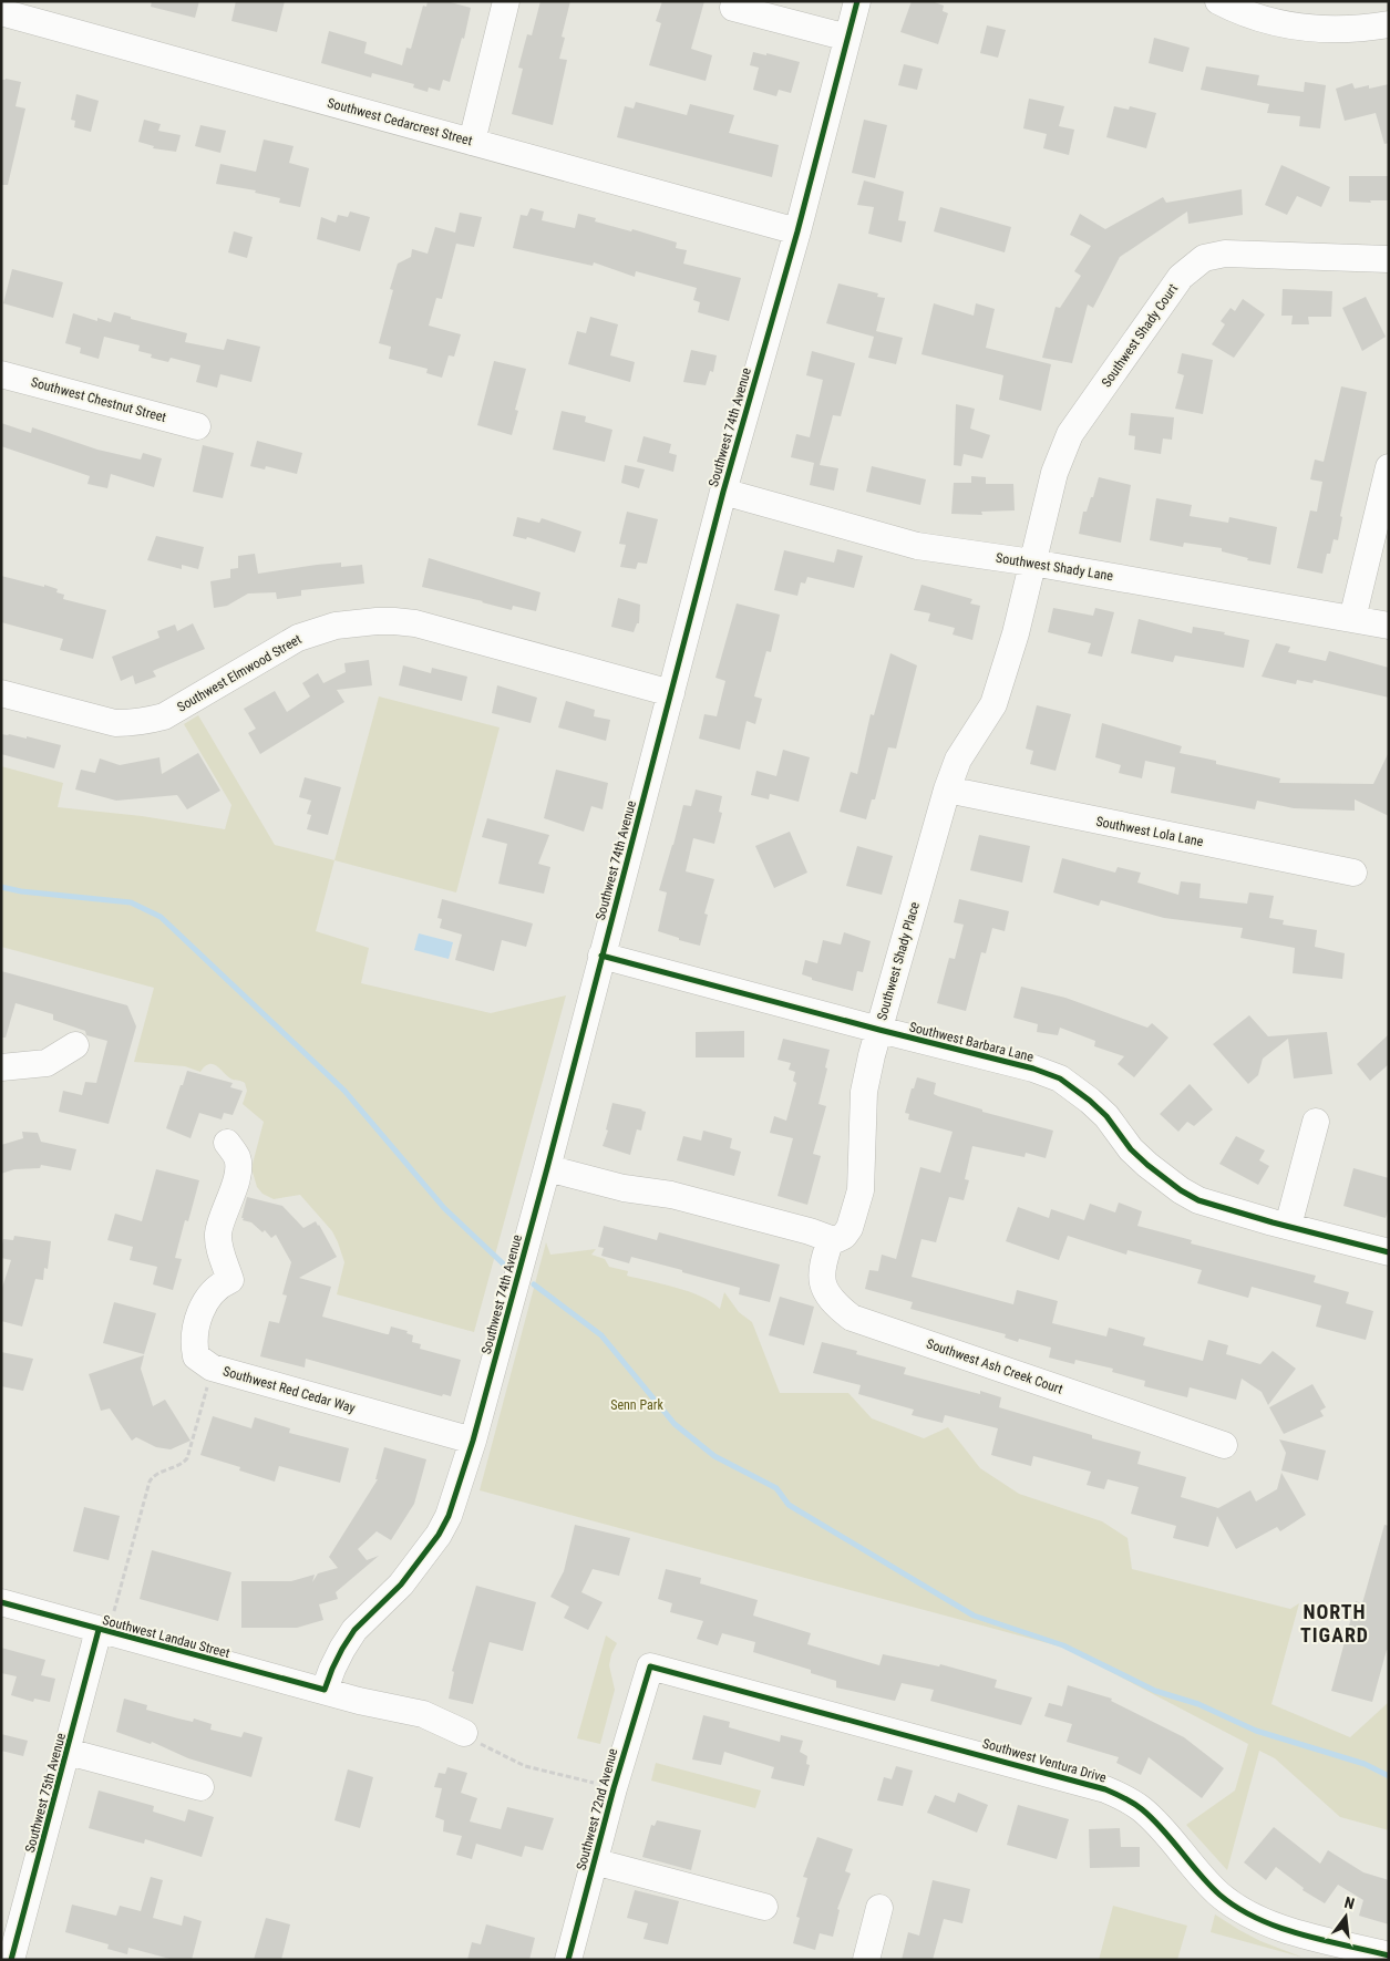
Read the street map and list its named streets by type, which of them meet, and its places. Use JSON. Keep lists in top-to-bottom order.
{
  "streets": {
    "street": [
      "Southwest Cedarcrest Street",
      "Southwest Shady Court",
      "Southwest Chestnut Street",
      "Southwest 74th Avenue",
      "Southwest Shady Lane",
      "Southwest Elmwood Street",
      "Southwest Lola Lane",
      "Southwest Shady Place",
      "Southwest Barbara Lane",
      "Southwest Ash Creek Court",
      "Southwest Red Cedar Way",
      "Southwest Landau Street",
      "Southwest Ventura Drive",
      "Southwest 75th Avenue",
      "Southwest 72nd Avenue"
    ]
  },
  "crossings": [
    ["Southwest Cedarcrest Street", "Southwest 74th Avenue"],
    ["Southwest Shady Court", "Southwest Shady Lane"],
    ["Southwest Shady Court", "Southwest Shady Place"],
    ["Southwest 74th Avenue", "Southwest Shady Lane"],
    ["Southwest 74th Avenue", "Southwest Elmwood Street"],
    ["Southwest 74th Avenue", "Southwest Barbara Lane"],
    ["Southwest 74th Avenue", "Southwest Red Cedar Way"],
    ["Southwest 74th Avenue", "Southwest Landau Street"],
    ["Southwest Shady Lane", "Southwest Shady Place"],
    ["Southwest Lola Lane", "Southwest Shady Place"],
    ["Southwest Shady Place", "Southwest Barbara Lane"],
    ["Southwest Shady Place", "Southwest Ash Creek Court"],
    ["Southwest Landau Street", "Southwest 75th Avenue"],
    ["Southwest Ventura Drive", "Southwest 72nd Avenue"]
  ],
  "districts": ["NORTH TIGARD"],
  "parks": ["Senn Park"],
  "north": "top"
}
